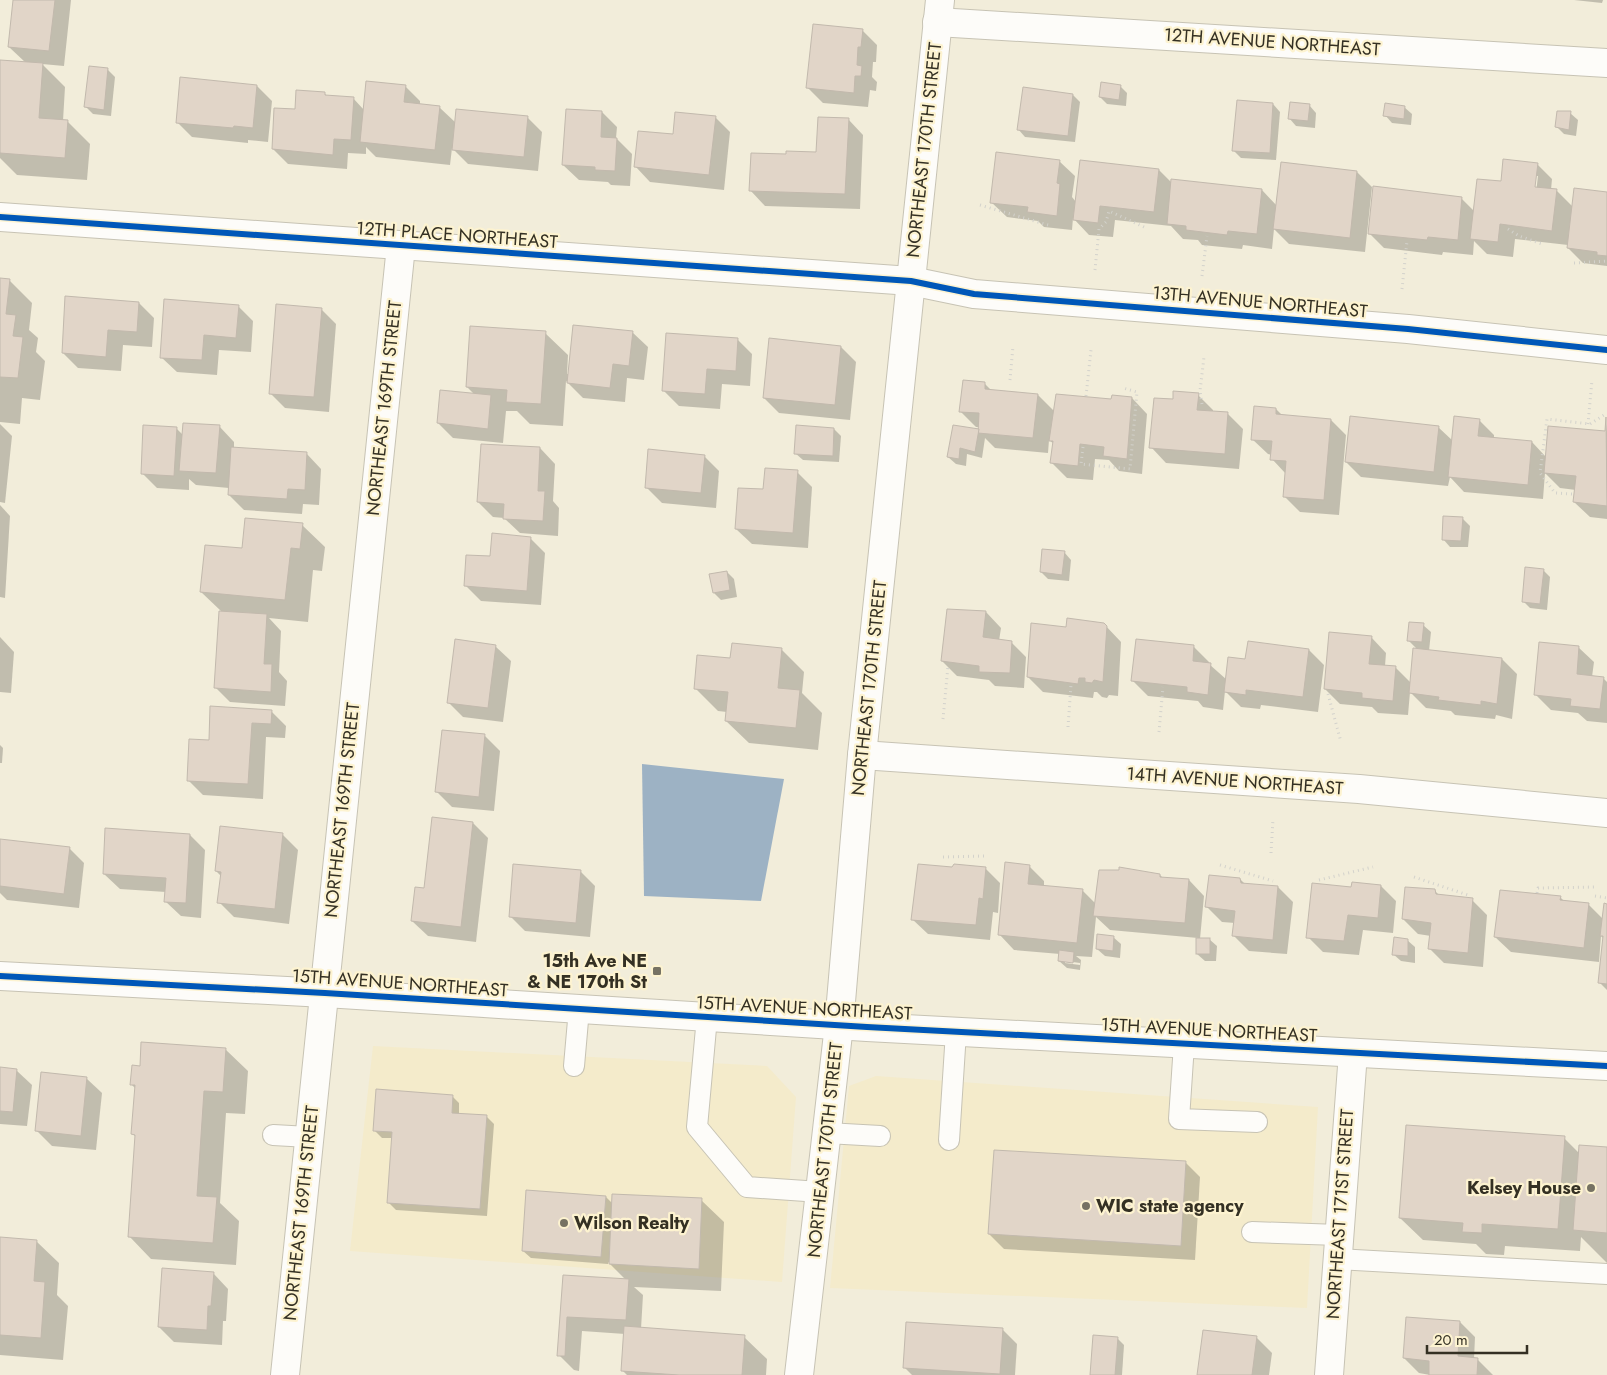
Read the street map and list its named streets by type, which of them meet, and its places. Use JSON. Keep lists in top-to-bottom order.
{
  "streets": {
    "street": [
      "12TH AVENUE NORTHEAST",
      "NORTHEAST 170TH STREET",
      "12TH PLACE NORTHEAST",
      "13TH AVENUE NORTHEAST",
      "NORTHEAST 169TH STREET",
      "14TH AVENUE NORTHEAST",
      "15TH AVENUE NORTHEAST",
      "NORTHEAST 171ST STREET"
    ]
  },
  "crossings": [
    ["12TH AVENUE NORTHEAST", "NORTHEAST 170TH STREET"],
    ["NORTHEAST 170TH STREET", "12TH PLACE NORTHEAST"],
    ["NORTHEAST 170TH STREET", "13TH AVENUE NORTHEAST"],
    ["NORTHEAST 170TH STREET", "14TH AVENUE NORTHEAST"],
    ["NORTHEAST 170TH STREET", "15TH AVENUE NORTHEAST"],
    ["12TH PLACE NORTHEAST", "13TH AVENUE NORTHEAST"],
    ["12TH PLACE NORTHEAST", "NORTHEAST 169TH STREET"],
    ["NORTHEAST 169TH STREET", "15TH AVENUE NORTHEAST"],
    ["15TH AVENUE NORTHEAST", "NORTHEAST 171ST STREET"]
  ],
  "places": {
    "transit": ["15th Ave NE & NE 170th St"],
    "other": ["Kelsey House", "WIC state agency", "Wilson Realty"]
  },
  "scale_bar": "20 m"
}
